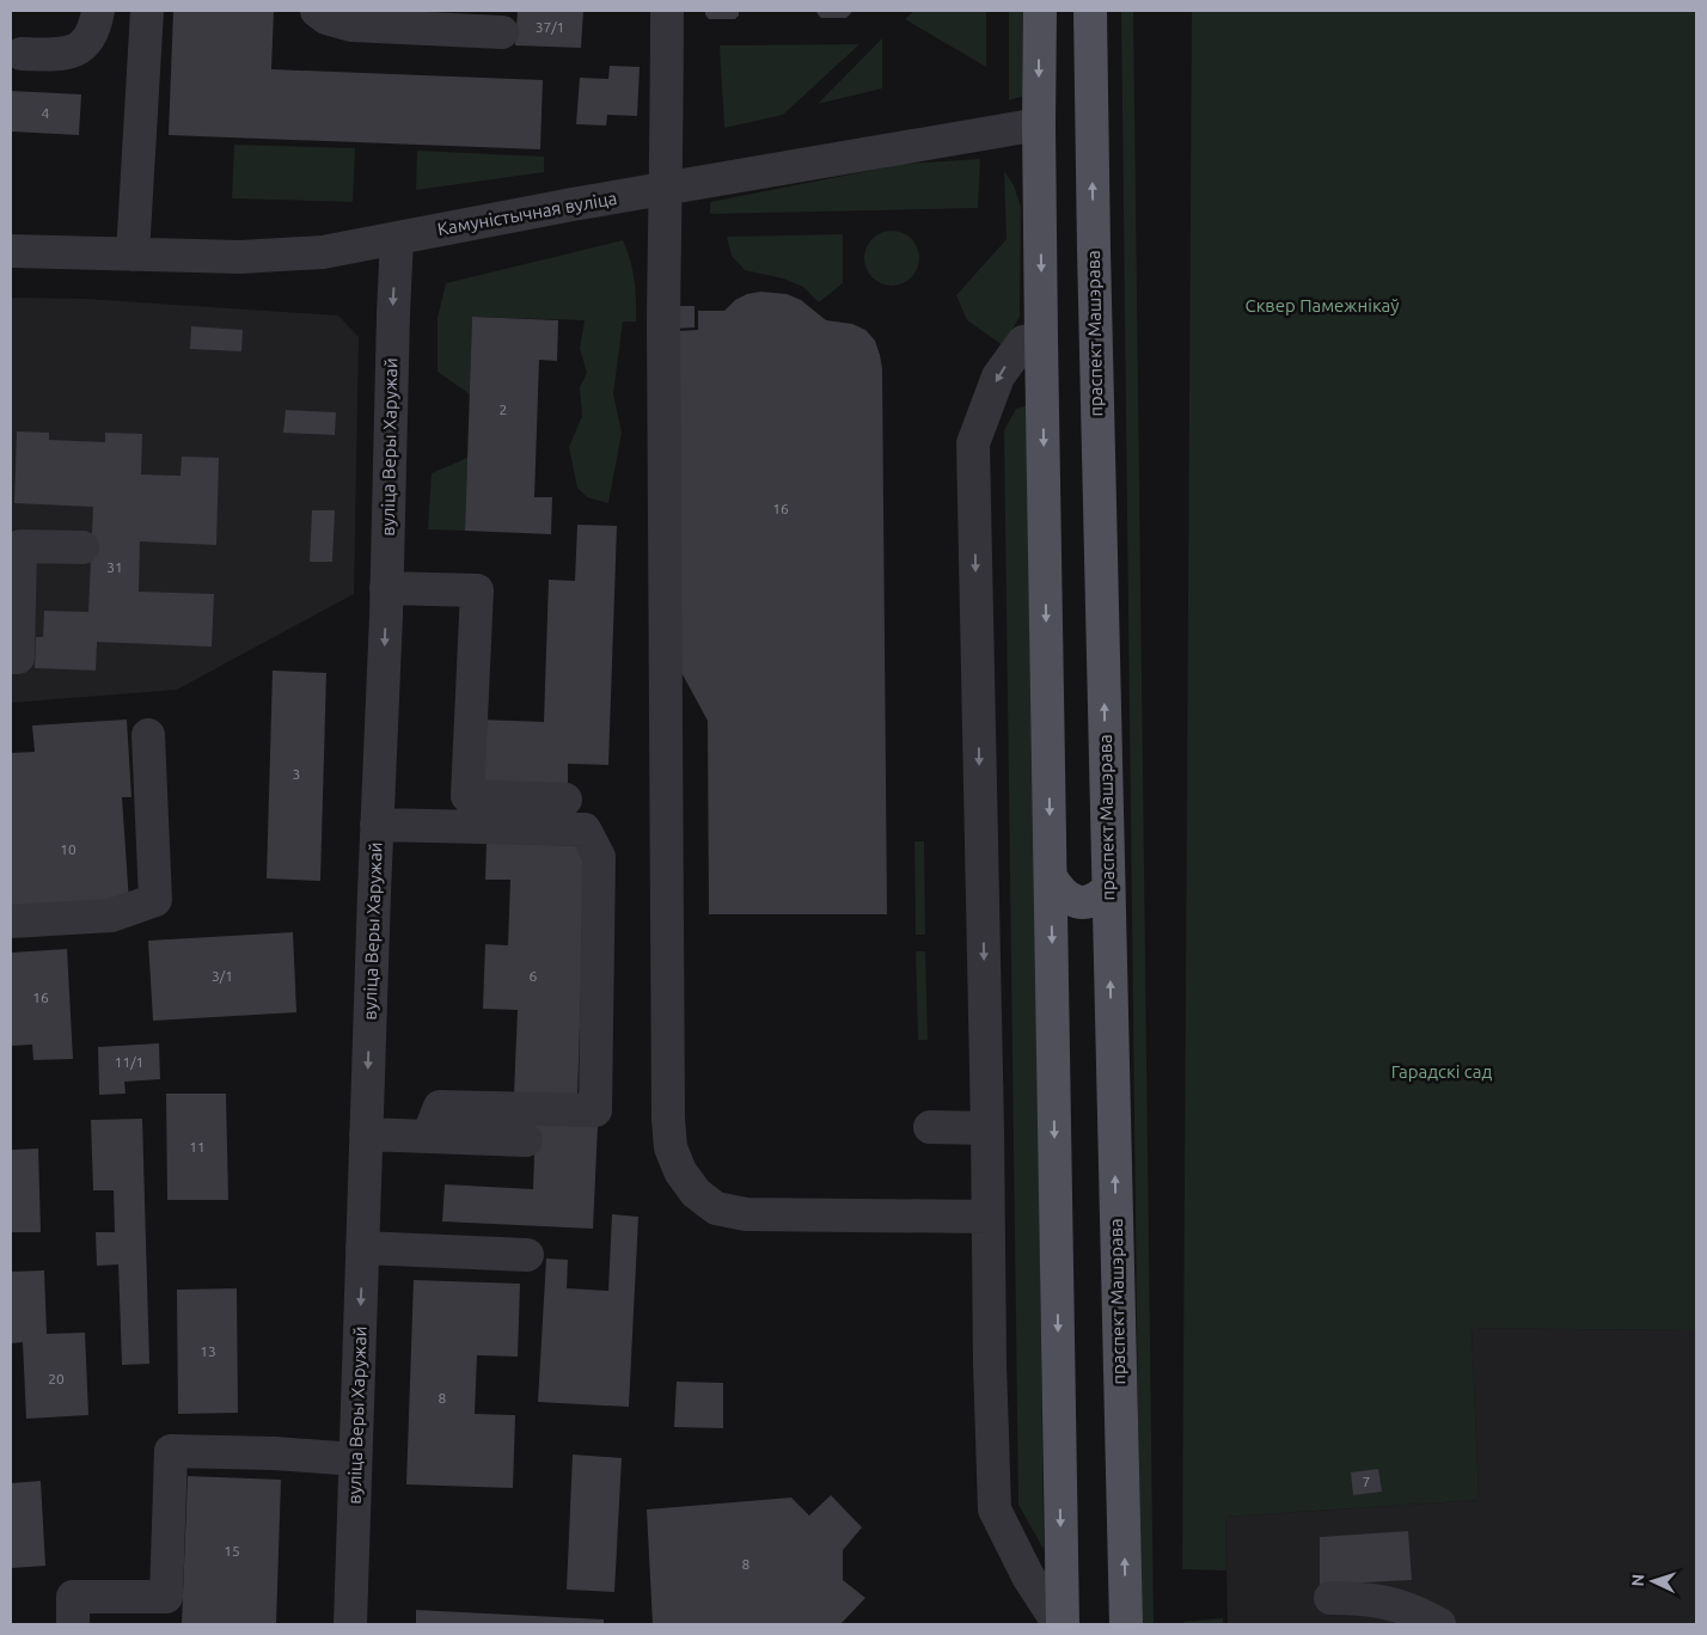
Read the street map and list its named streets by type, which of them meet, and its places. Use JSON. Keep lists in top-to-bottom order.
{
  "streets": {
    "main road": ["праспект Машэрава"],
    "street": ["Камуністычная вуліца", "вуліца Веры Харужай"]
  },
  "crossings": [
    ["Камуністычная вуліца", "вуліца Веры Харужай"]
  ],
  "one_way": ["вуліца Веры Харужай"],
  "parks": ["Сквер Памежнікаў", "Гарадскі сад"],
  "house_numbers": [
    "37/1",
    "4",
    "2",
    "16",
    "31",
    "3",
    "10",
    "3/1",
    "6",
    "16",
    "11/1",
    "11",
    "13",
    "20",
    "8",
    "7",
    "15",
    "8"
  ],
  "north": "left"
}
